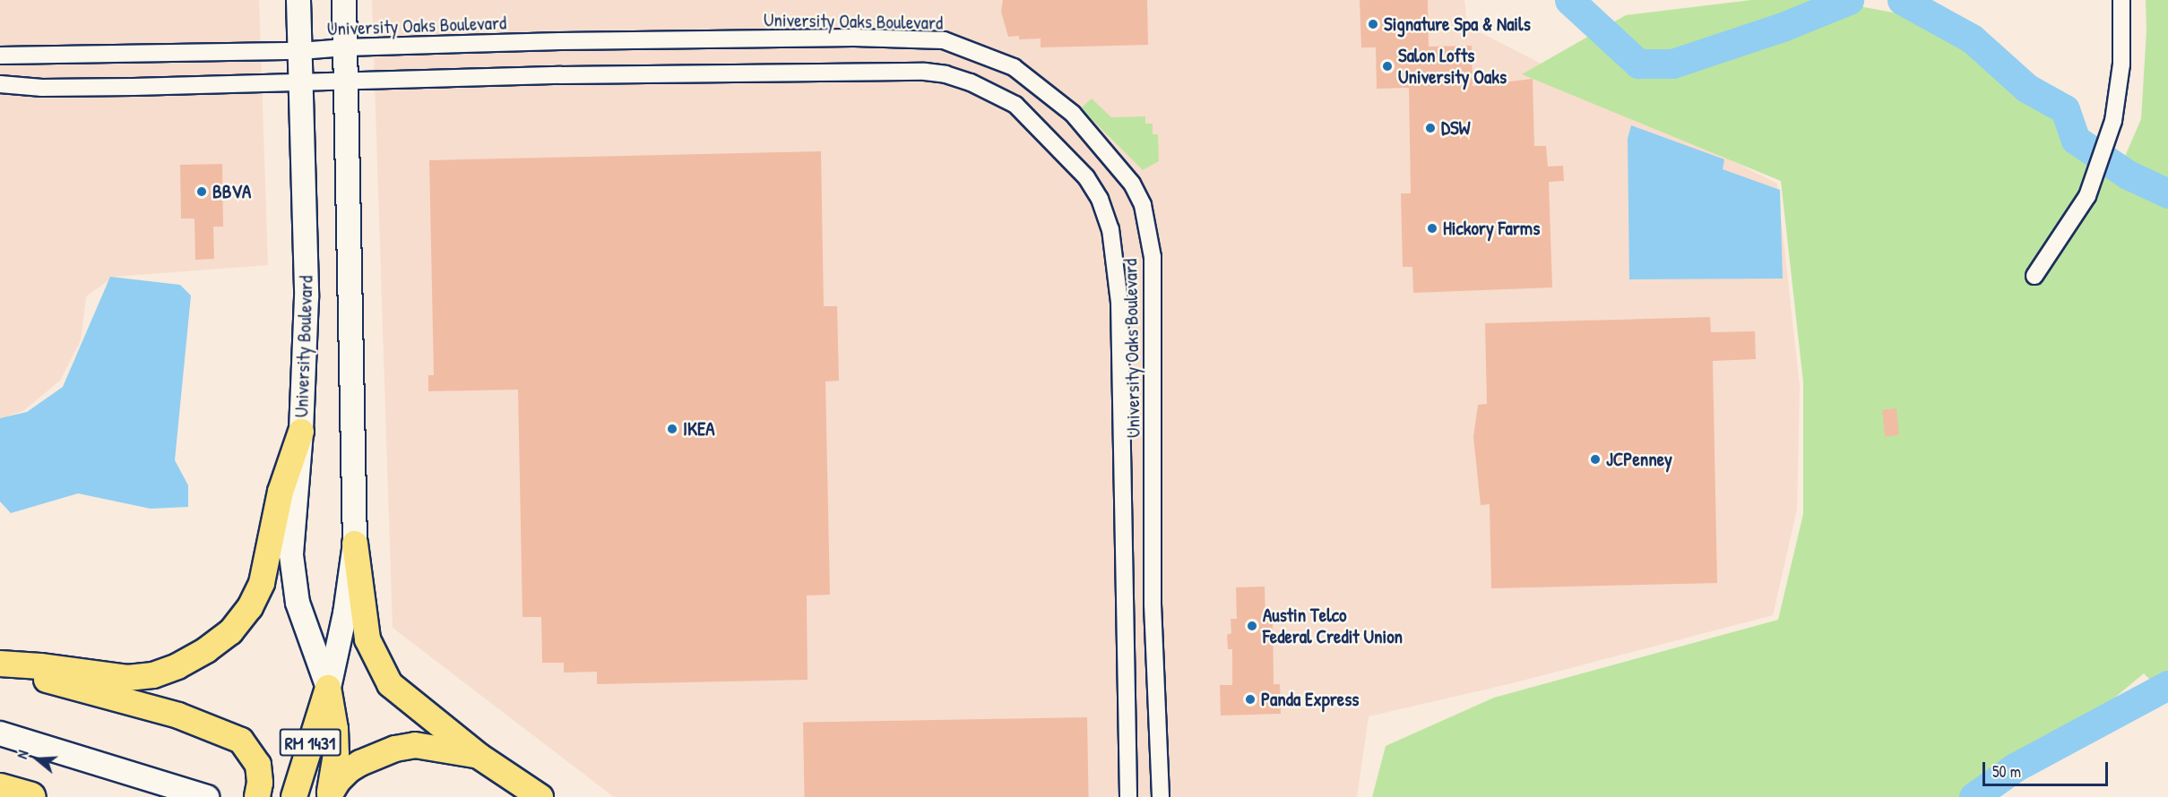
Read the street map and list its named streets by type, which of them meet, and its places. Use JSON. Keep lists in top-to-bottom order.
{
  "streets": {
    "main road": ["University Boulevard", "RM 1431"],
    "street": ["University Oaks Boulevard"]
  },
  "crossings": [
    ["University Oaks Boulevard", "University Boulevard"]
  ],
  "places": [
    "Signature Spa & Nails",
    "Salon Lofts University Oaks",
    "DSW",
    "BBVA",
    "Hickory Farms",
    "IKEA",
    "JCPenney",
    "Austin Telco Federal Credit Union",
    "Panda Express"
  ],
  "scale_bar": "50 m",
  "north": "left"
}
